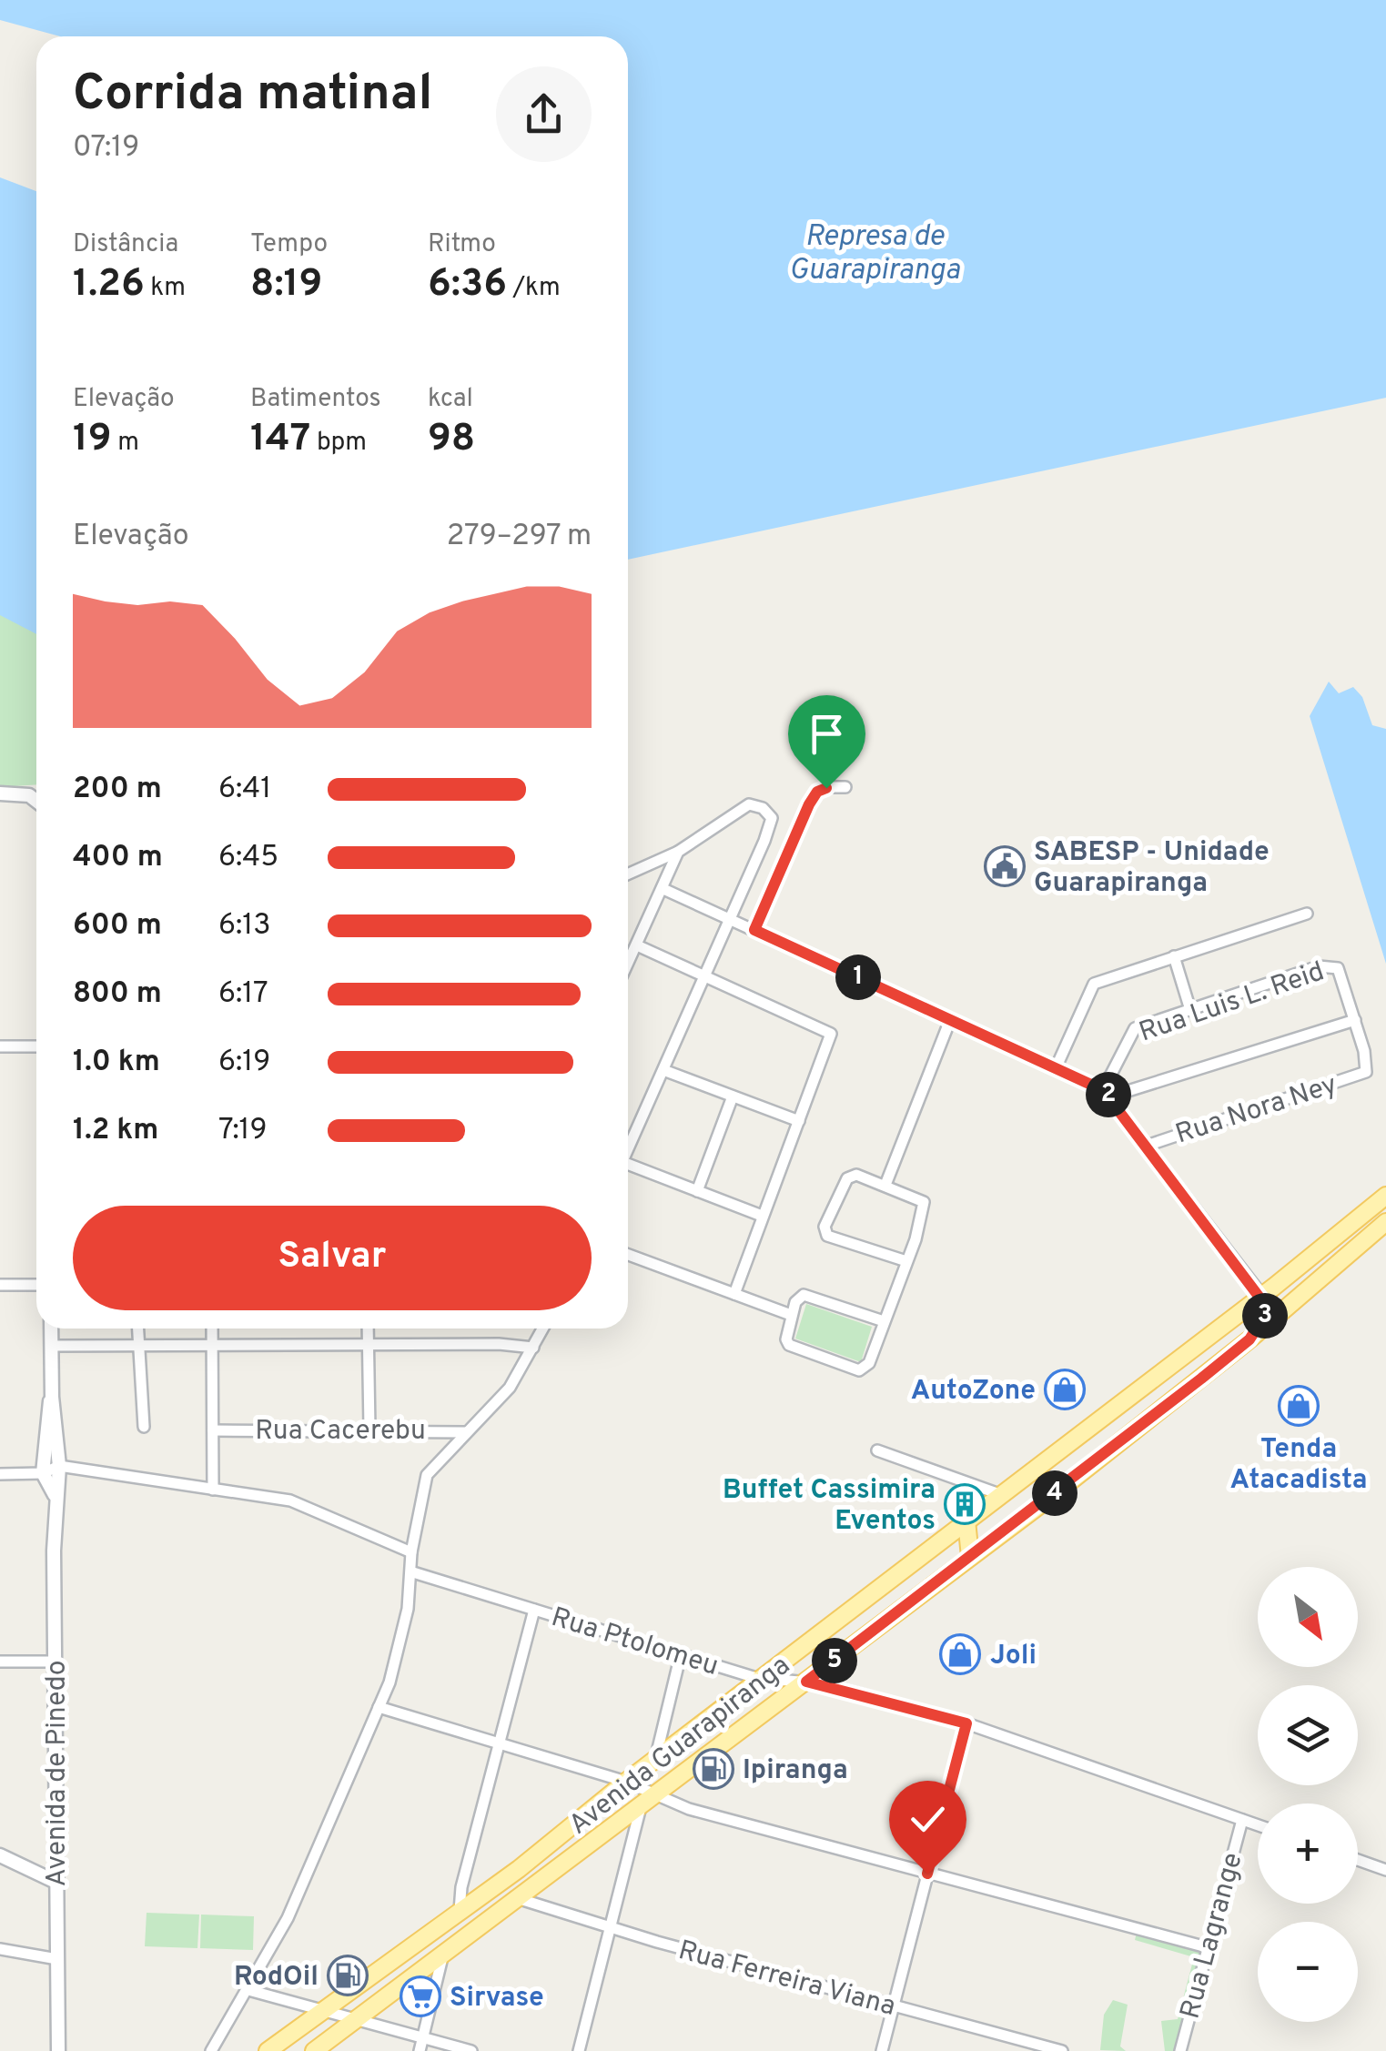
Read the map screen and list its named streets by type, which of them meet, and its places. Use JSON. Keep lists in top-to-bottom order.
{
  "streets": {
    "main road": ["Avenida Guarapiranga"],
    "street": [
      "Rua Luis L. Reid",
      "Rua Nora Ney",
      "Rua Cacerebu",
      "Rua Ptolomeu",
      "Avenida de Pinedo",
      "Rua Lagrange",
      "Rua Ferreira Viana"
    ]
  },
  "crossings": [
    ["Rua Luis L. Reid", "Rua Nora Ney"],
    ["Rua Ptolomeu", "Avenida Guarapiranga"],
    ["Rua Ptolomeu", "Rua Lagrange"],
    ["Avenida Guarapiranga", "Rua Ferreira Viana"]
  ],
  "water": ["Represa de Guarapiranga"],
  "places": {
    "public building": ["SABESP - Unidade Guarapiranga"],
    "shop": ["AutoZone", "Tenda Atacadista", "Joli"],
    "building": ["Buffet Cassimira Eventos"],
    "fuel station": ["Ipiranga", "RodOil"],
    "supermarket": ["Sirvase"]
  },
  "north": "bottom right",
  "page": {
    "heading": ["Corrida matinal", "07:19"],
    "stats": [
      ["Distância", "1.26 km"],
      ["Tempo", "8:19"],
      ["Ritmo", "6:36 /km"],
      ["Elevação", "19 m"],
      ["Batimentos", "147 bpm"],
      ["kcal", "98"]
    ],
    "chart": ["Elevação", "279–297 m"],
    "list": [
      {
        "name": "200 m",
        "note": "6:41"
      },
      {
        "name": "400 m",
        "note": "6:45"
      },
      {
        "name": "600 m",
        "note": "6:13"
      },
      {
        "name": "800 m",
        "note": "6:17"
      },
      {
        "name": "1.0 km",
        "note": "6:19"
      },
      {
        "name": "1.2 km",
        "note": "7:19"
      }
    ],
    "pins": [
      "1",
      "2",
      "3",
      "4",
      "5"
    ],
    "buttons": "Salvar",
    "map_buttons": ["+", "−"]
  }
}
